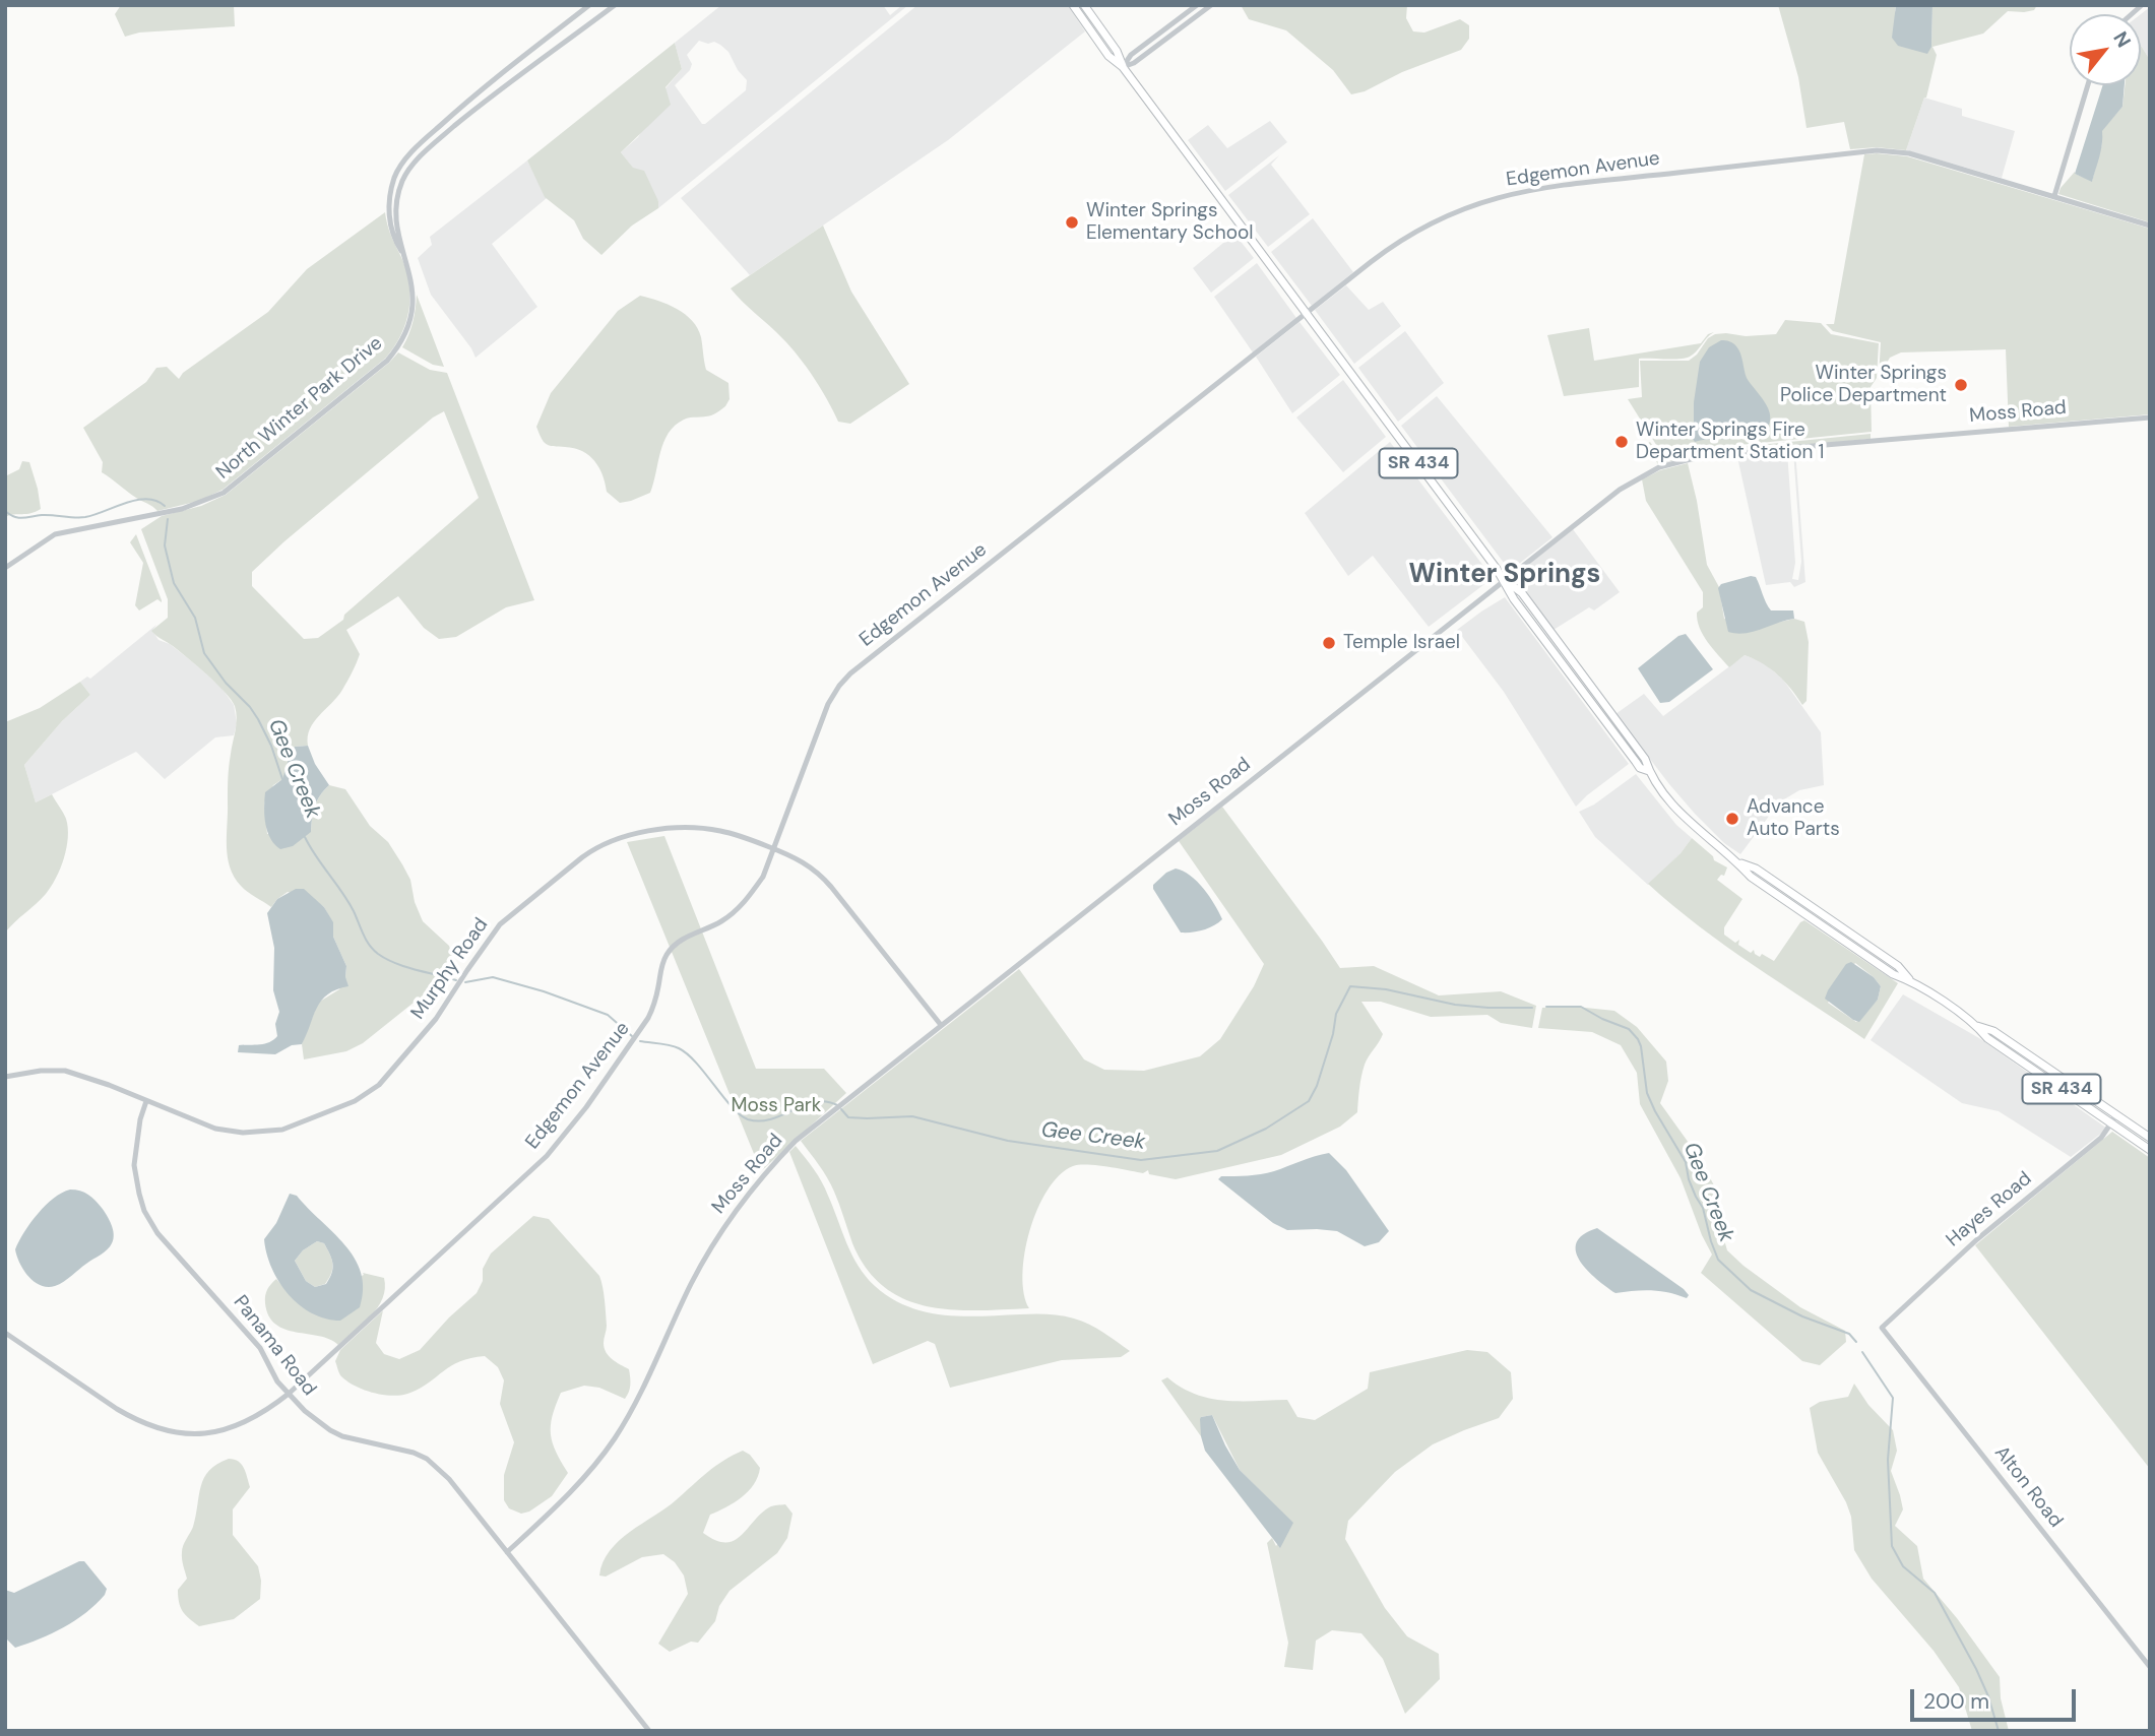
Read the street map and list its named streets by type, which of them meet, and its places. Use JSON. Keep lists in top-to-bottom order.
{
  "streets": {
    "main road": ["SR 434"],
    "street": [
      "Edgemon Avenue",
      "North Winter Park Drive",
      "Moss Road",
      "Murphy Road",
      "Hayes Road",
      "Panama Road",
      "Alton Road"
    ]
  },
  "crossings": [
    ["Edgemon Avenue", "SR 434"],
    ["Edgemon Avenue", "Murphy Road"],
    ["Edgemon Avenue", "Panama Road"],
    ["Moss Road", "SR 434"],
    ["Moss Road", "Murphy Road"],
    ["Moss Road", "Panama Road"],
    ["SR 434", "Hayes Road"],
    ["Murphy Road", "Panama Road"],
    ["Hayes Road", "Alton Road"]
  ],
  "districts": ["Winter Springs"],
  "water": ["Gee Creek"],
  "parks": ["Moss Park"],
  "places": [
    "Winter Springs Elementary School",
    "Winter Springs Police Department",
    "Winter Springs Fire Department Station 1",
    "Temple Israel",
    "Advance Auto Parts"
  ],
  "scale_bar": "200 m",
  "north": "top right"
}
